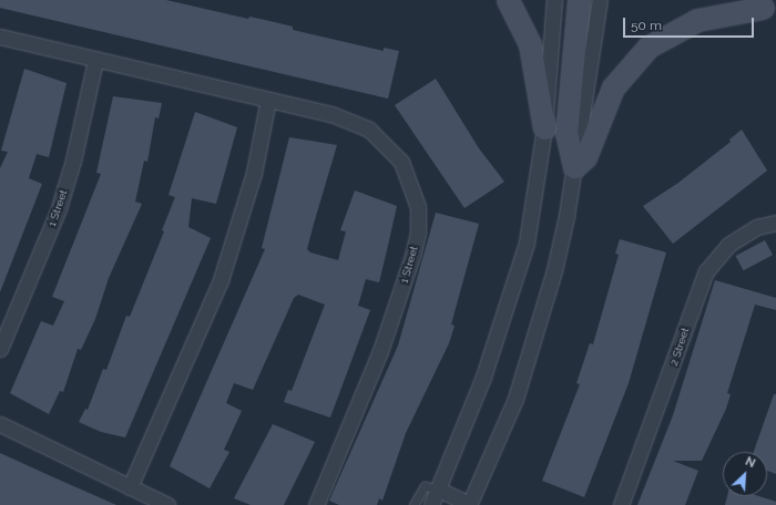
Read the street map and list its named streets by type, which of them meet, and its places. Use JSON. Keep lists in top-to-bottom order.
{
  "streets": {
    "street": ["1 Street", "2 Street"]
  },
  "scale_bar": "50 m",
  "north": "top right"
}
